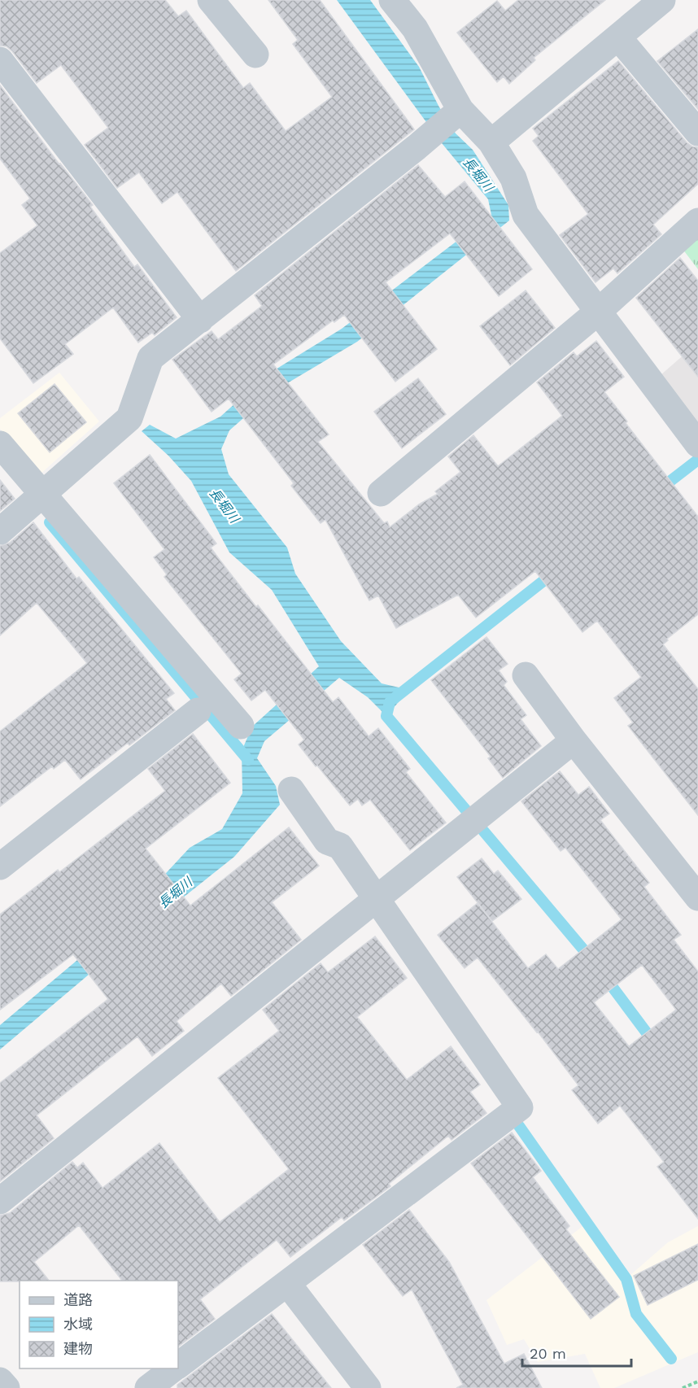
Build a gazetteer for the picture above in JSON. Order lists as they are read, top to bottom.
{
  "water": ["長堀川"],
  "legend": ["道路", "水域", "建物"],
  "scale_bar": "20 m"
}
